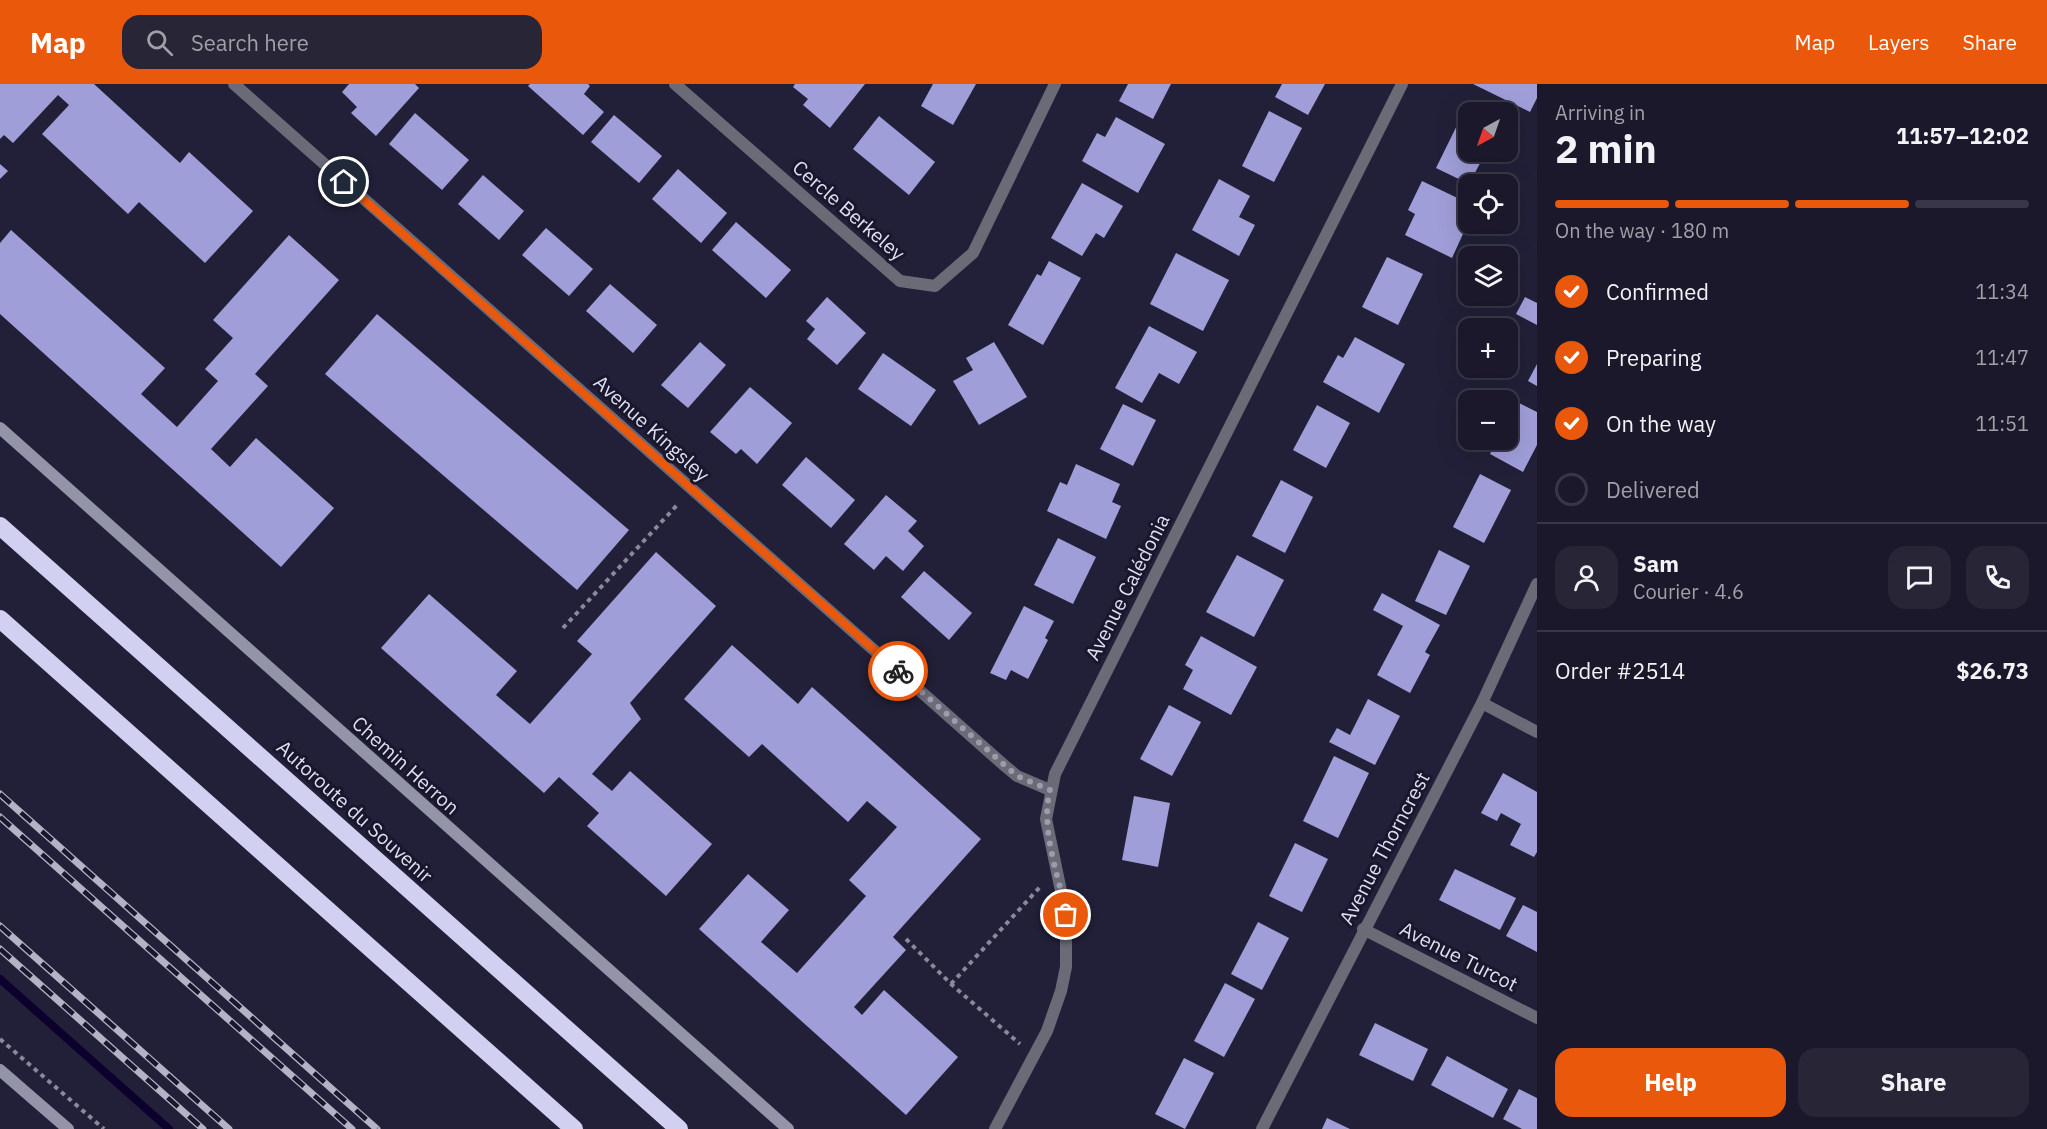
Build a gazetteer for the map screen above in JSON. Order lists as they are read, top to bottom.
{
  "streets": {
    "highway": ["Autoroute du Souvenir"],
    "main road": ["Chemin Herron"],
    "street": [
      "Cercle Berkeley",
      "Avenue Kingsley",
      "Avenue Calédonia",
      "Avenue Thorncrest",
      "Avenue Turcot"
    ]
  },
  "crossings": [
    ["Avenue Kingsley", "Avenue Calédonia"],
    ["Avenue Thorncrest", "Avenue Turcot"]
  ],
  "north": "bottom left",
  "page": {
    "header": "Map",
    "search": "Search here",
    "nav": ["Map", "Layers", "Share"],
    "heading": ["2 min", "Arriving in", "11:57–12:02"],
    "panel": [
      "Sam",
      "Courier · 4.6",
      "Order #2514",
      "$26.73"
    ],
    "map_buttons": ["+", "−"],
    "bar": "On the way · 180 m",
    "list": [
      ["Confirmed", "11:34"],
      ["Preparing", "11:47"],
      ["On the way", "11:51"],
      "Delivered"
    ],
    "buttons": ["Help", "Share"]
  }
}
